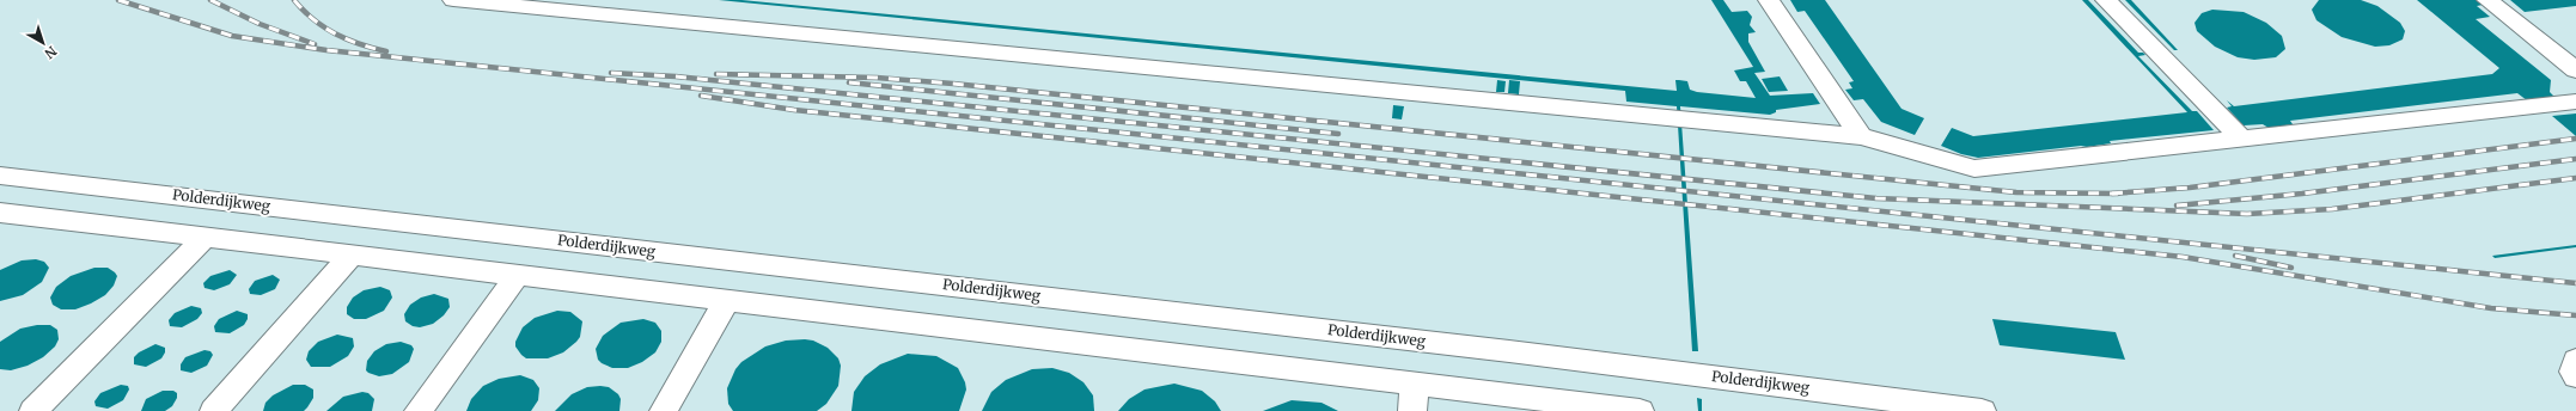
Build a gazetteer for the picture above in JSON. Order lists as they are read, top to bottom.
{
  "streets": {
    "street": ["Polderdijkweg"]
  },
  "north": "bottom right"
}
